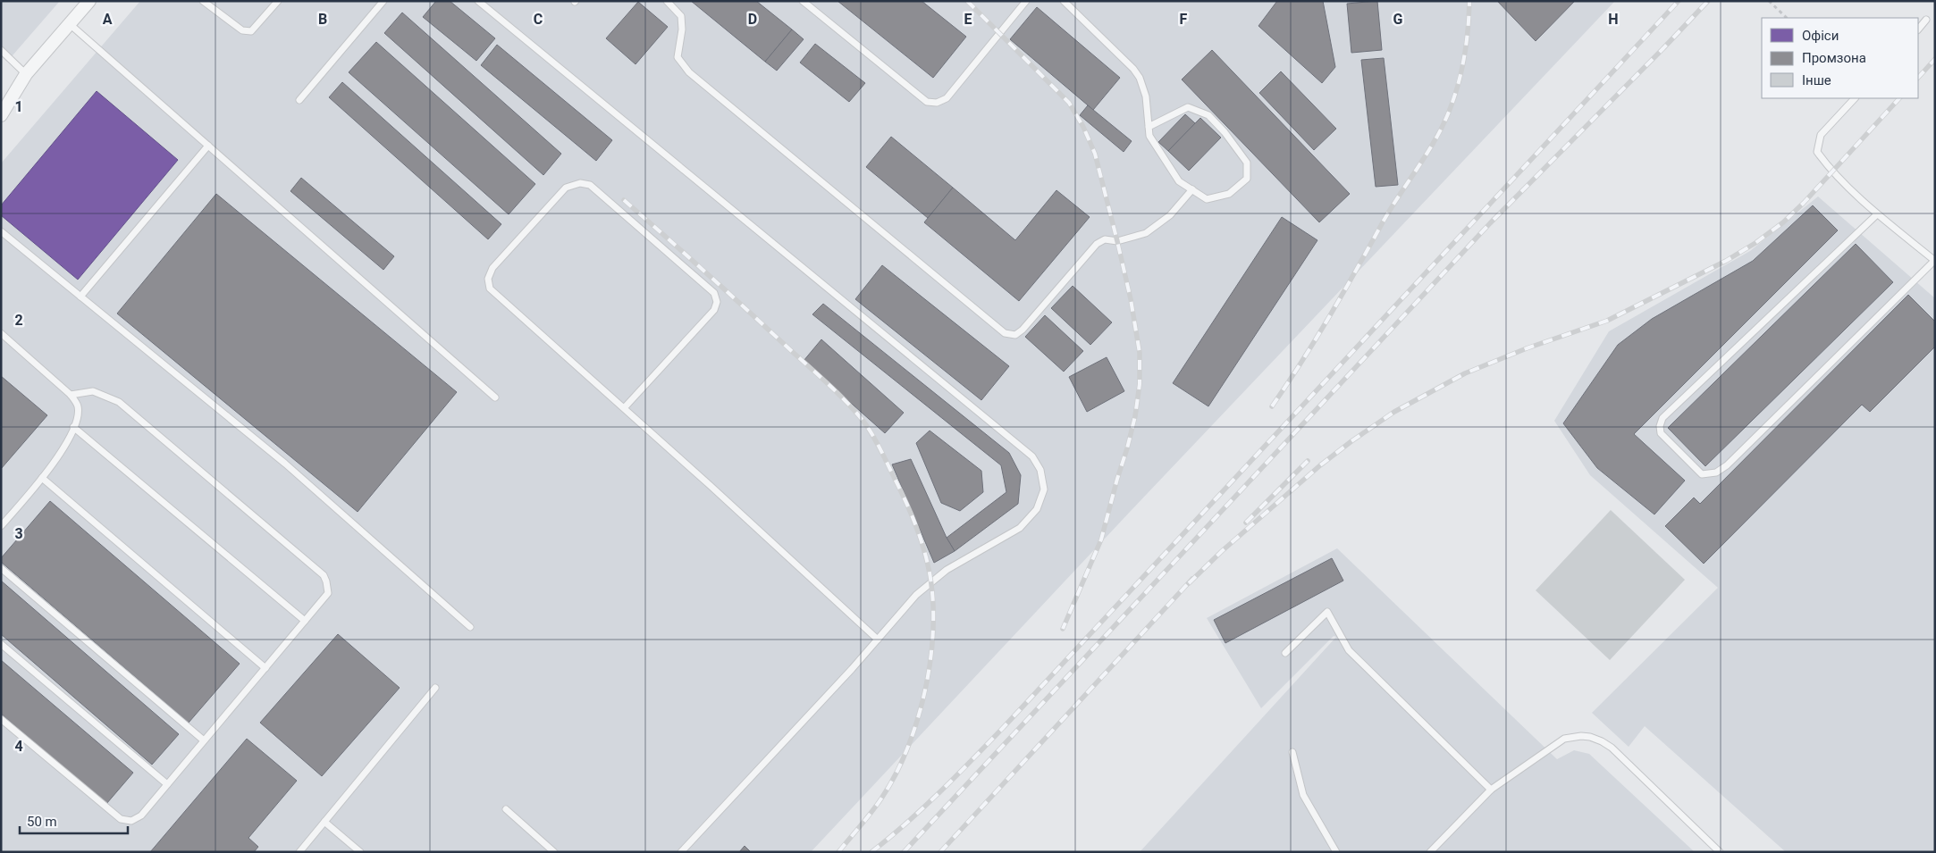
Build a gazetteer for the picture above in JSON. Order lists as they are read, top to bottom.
{
  "legend": ["Офіси", "Промзона", "Інше"],
  "scale_bar": "50 m",
  "grid": {
    "columns": [
      "A",
      "B",
      "C",
      "D",
      "E",
      "F",
      "G",
      "H"
    ],
    "rows": [
      "1",
      "2",
      "3",
      "4"
    ]
  }
}
